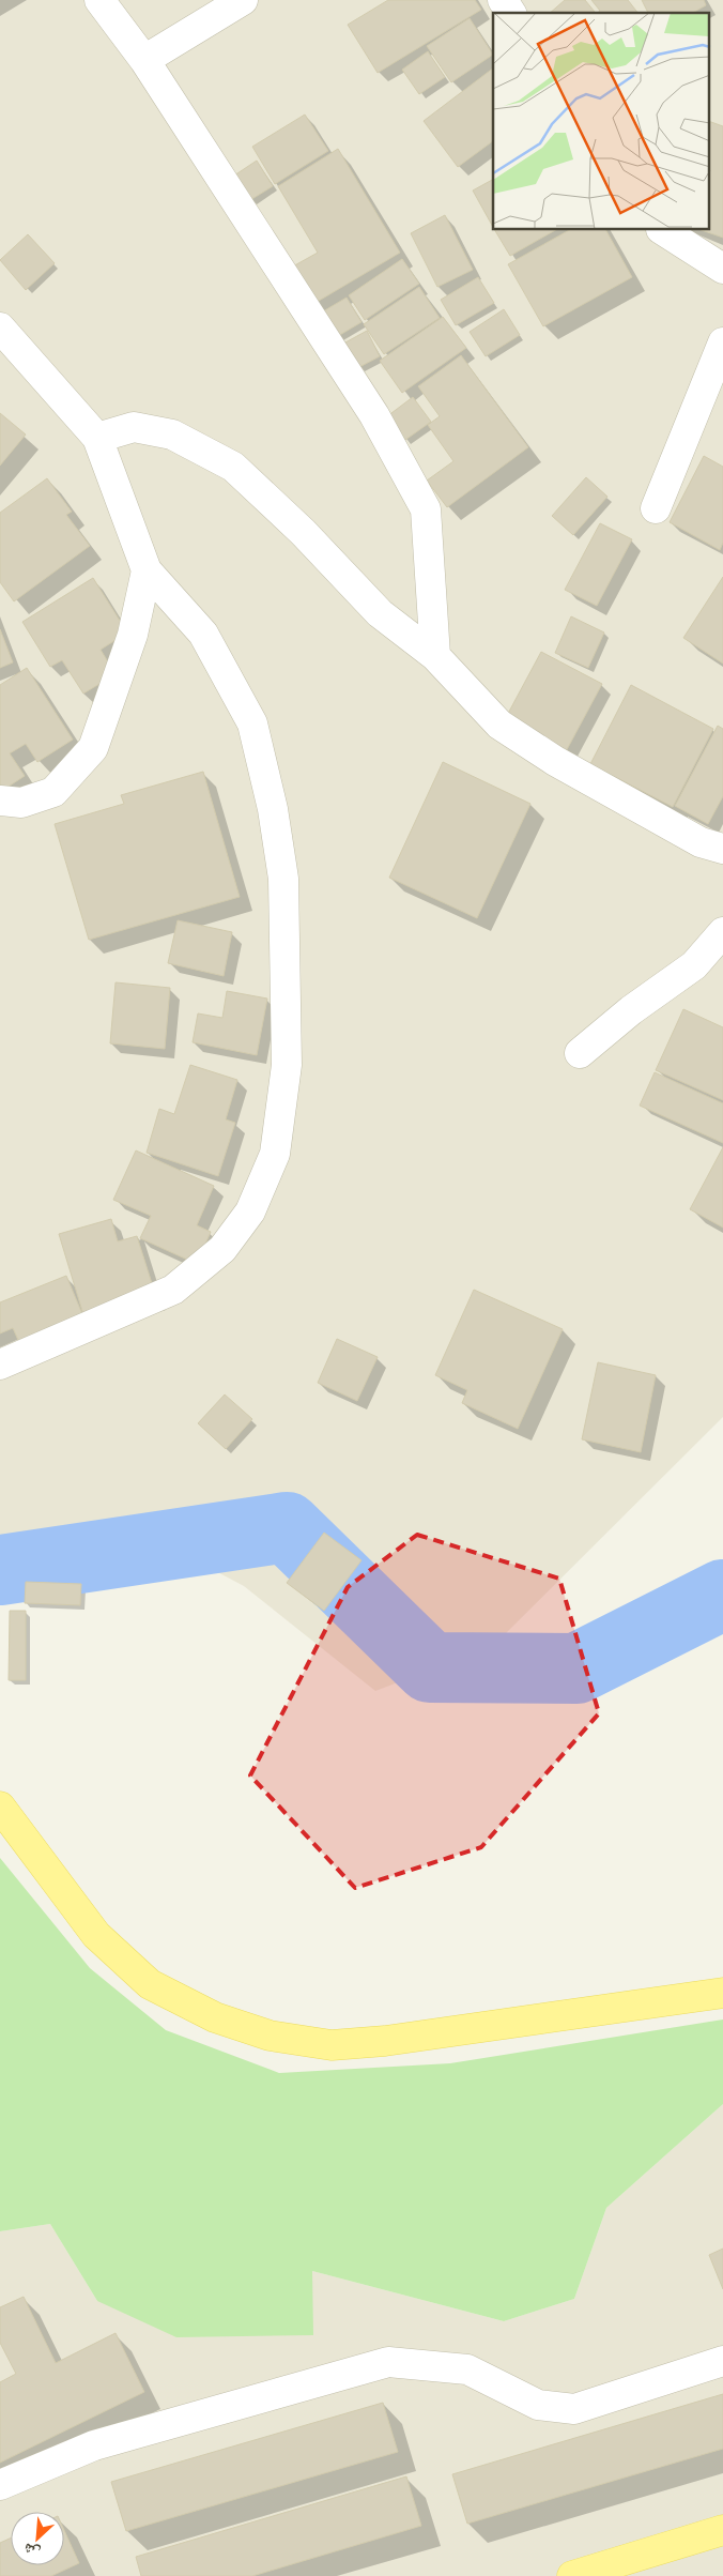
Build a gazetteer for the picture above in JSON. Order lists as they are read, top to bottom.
{
  "north": "bottom left"
}
